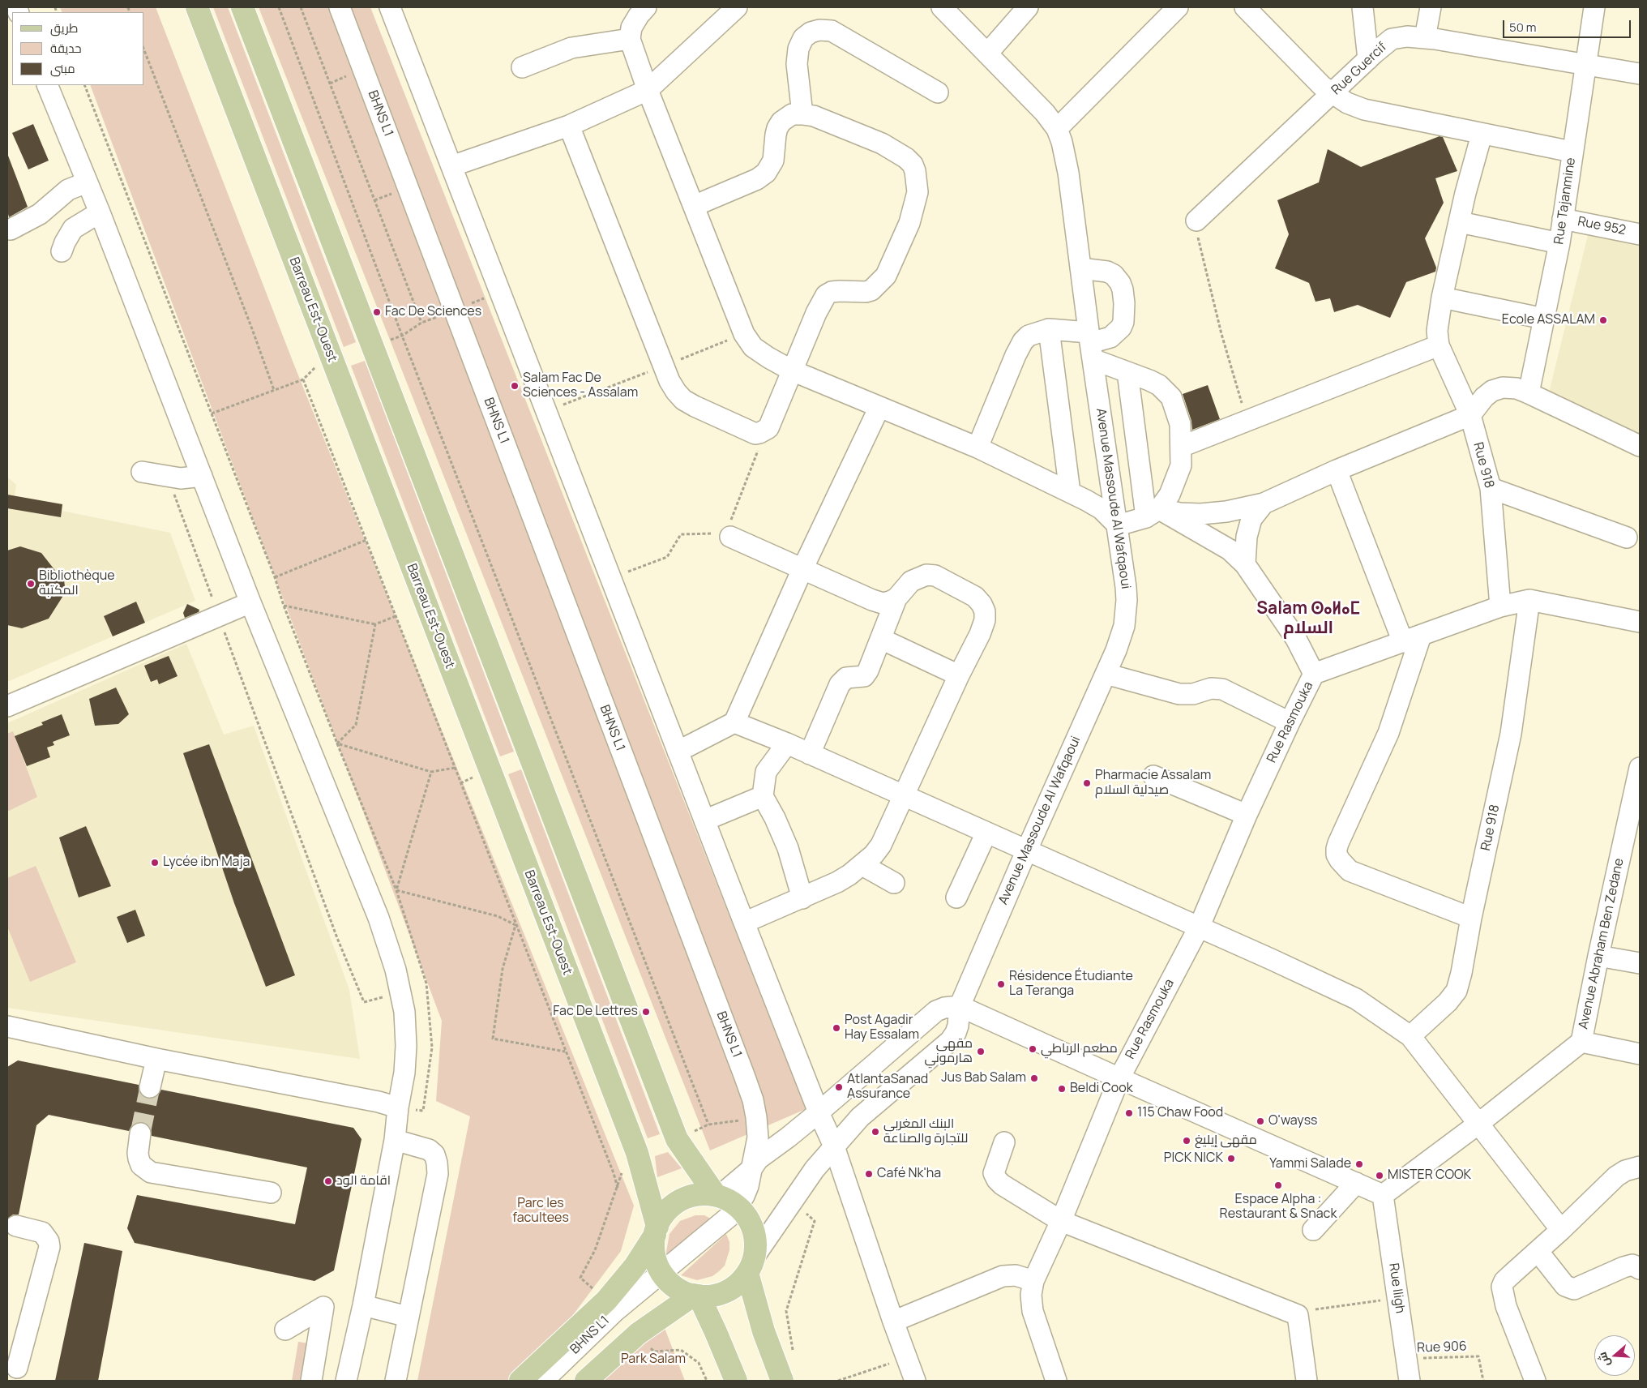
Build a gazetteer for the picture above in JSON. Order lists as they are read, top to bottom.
{
  "streets": {
    "main road": ["Barreau Est-Ouest"],
    "street": [
      "Rue Guercif",
      "BHNS L1",
      "Rue Tajanmine",
      "Rue 952",
      "Rue 918",
      "Avenue Massoude Al Wafqaoui",
      "Rue Rasmouka",
      "Avenue Abraham Ben Zedane",
      "Rue Iligh"
    ],
    "path": ["Rue 906"]
  },
  "crossings": [
    ["Rue Guercif", "Rue Tajanmine"],
    ["BHNS L1", "Barreau Est-Ouest"],
    ["Rue Tajanmine", "Rue 952"],
    ["Rue 918", "Rue Rasmouka"],
    ["Avenue Abraham Ben Zedane", "Rue Iligh"],
    ["Rue Iligh", "Rue 906"]
  ],
  "districts": ["Salam ⵙⴰⵍⴰⵎ السلام"],
  "parks": ["Parc les facultees", "Park Salam"],
  "places": [
    "Fac De Sciences",
    "Ecole ASSALAM",
    "Salam Fac De Sciences - Assalam",
    "Bibliothèque المكتبة",
    "Pharmacie Assalam صيدلية السلام",
    "Lycée ibn Maja",
    "Résidence Étudiante La Teranga",
    "Fac De Lettres",
    "Post Agadir Hay Essalam",
    "مطعم الرباطي",
    "مقهى هارموني",
    "Jus Bab Salam",
    "AtlantaSanad Assurance",
    "Beldi Cook",
    "115 Chaw Food",
    "O'wayss",
    "البنك المغربي للتجارة والصناعة",
    "مقهى إيليغ",
    "PICK NICK",
    "Yammi Salade",
    "Café Nk'ha",
    "MISTER COOK",
    "اقامة الود",
    "Espace Alpha : Restaurant & Snack"
  ],
  "legend": ["طريق", "حديقة", "مبنى"],
  "scale_bar": "50 m",
  "north": "left"
}
